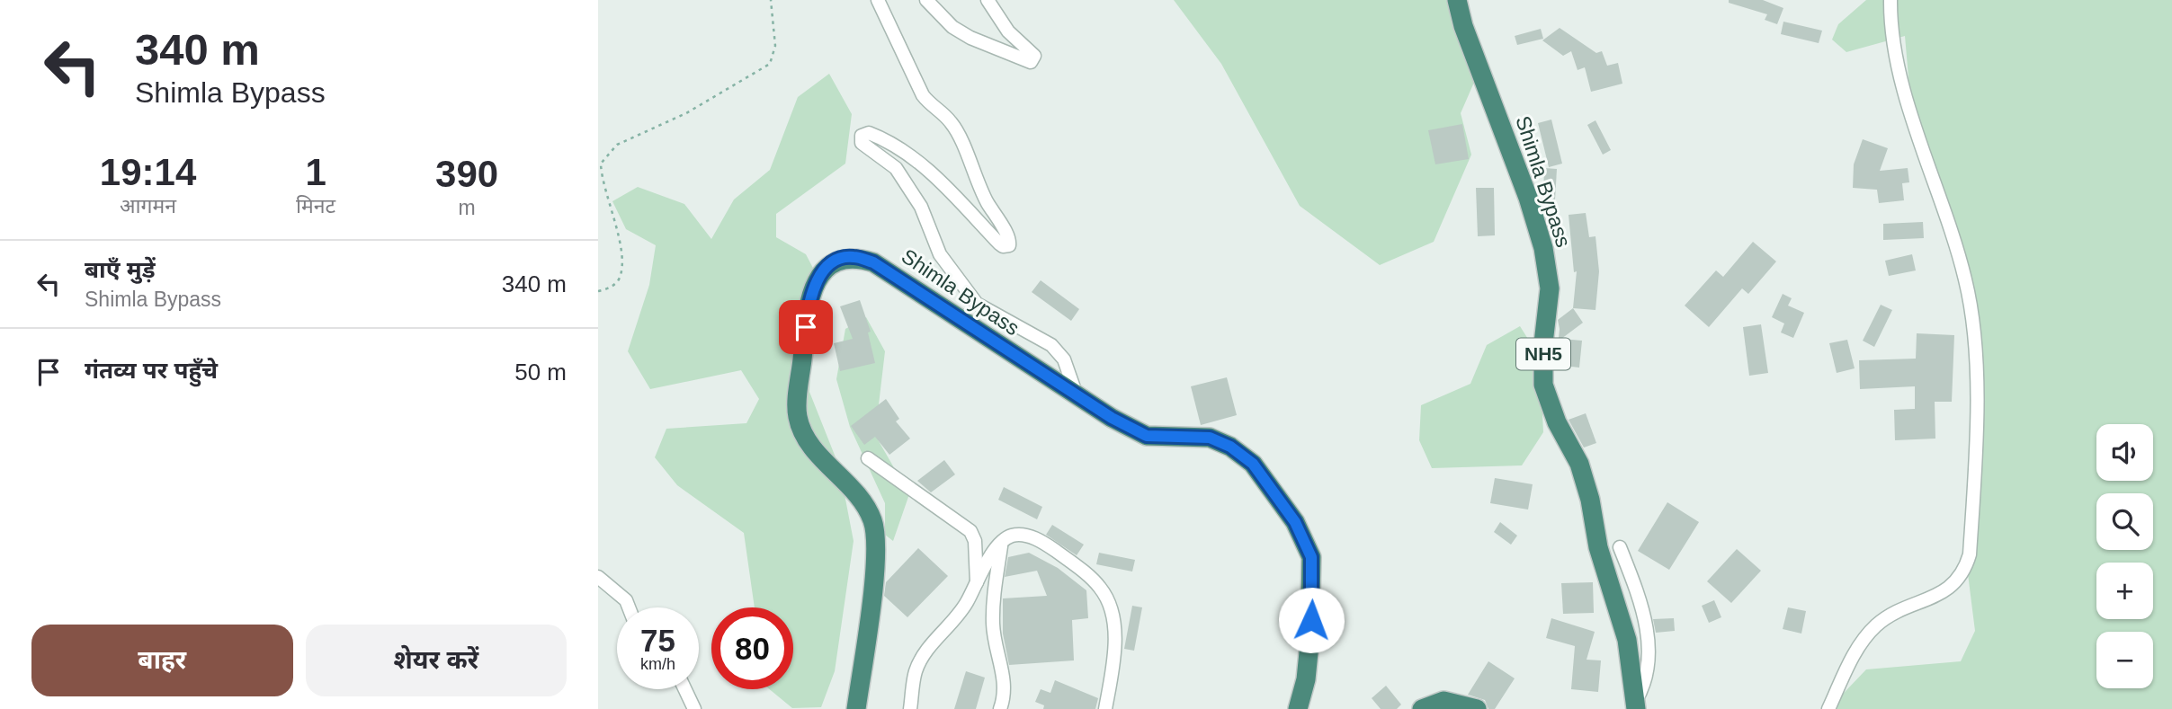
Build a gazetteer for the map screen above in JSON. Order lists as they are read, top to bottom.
{
  "streets": {
    "highway": ["Shimla Bypass", "NH5"]
  },
  "page": {
    "turn": ["340 m", "Shimla Bypass"],
    "eta": [
      "19:14",
      "आगमन",
      "1",
      "मिनट",
      "390",
      "m"
    ],
    "list": [
      {
        "name": "बाएँ मुड़ें",
        "note": "Shimla Bypass",
        "value": "340 m"
      },
      {
        "name": "गंतव्य पर पहुँचे",
        "value": "50 m"
      }
    ],
    "map_buttons": ["+", "−"],
    "speed": "75 km/h",
    "limit": "80",
    "buttons": ["बाहर", "शेयर करें"]
  }
}
